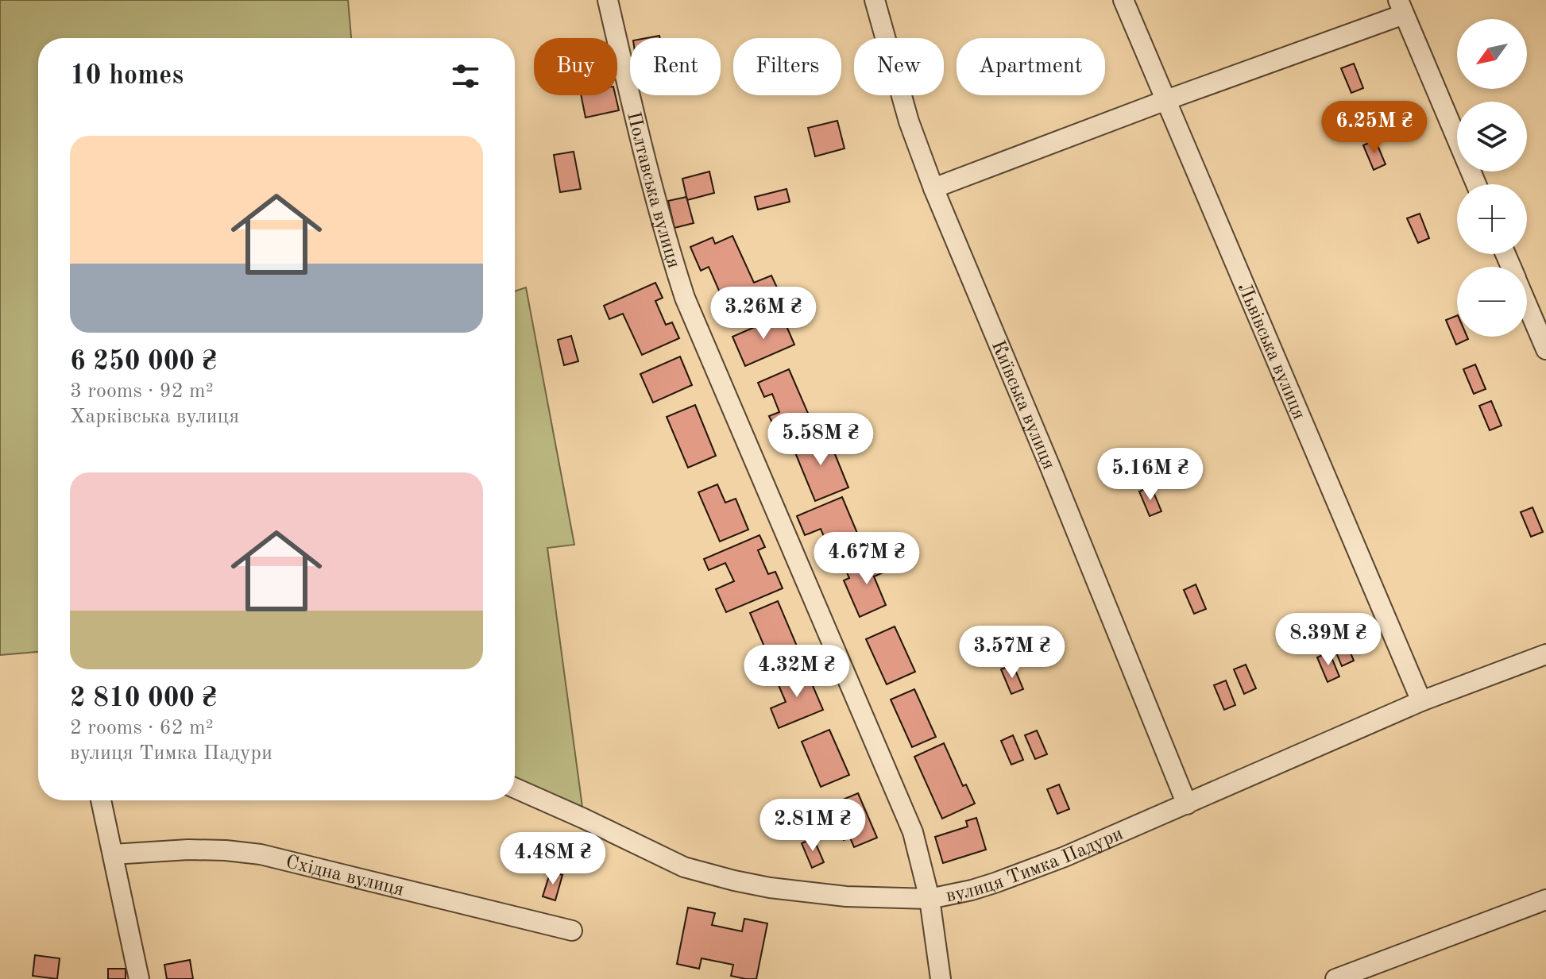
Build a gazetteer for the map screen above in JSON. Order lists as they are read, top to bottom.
{
  "streets": {
    "street": [
      "Полтавська вулиця",
      "Львівська вулиця",
      "Київська вулиця",
      "вулиця Тимка Падури",
      "Східна вулиця"
    ]
  },
  "crossings": [
    ["Полтавська вулиця", "вулиця Тимка Падури"],
    ["Львівська вулиця", "вулиця Тимка Падури"],
    ["Київська вулиця", "вулиця Тимка Падури"]
  ],
  "north": "bottom left",
  "page": {
    "map_buttons": ["+", "−"],
    "chip": [
      "Buy",
      "Rent",
      "Filters",
      "New",
      "Apartment"
    ],
    "heading": "10 homes",
    "price": [
      "6.25M ₴",
      "3.26M ₴",
      "5.58M ₴",
      "5.16M ₴",
      "4.67M ₴",
      "8.39M ₴",
      "3.57M ₴",
      "4.32M ₴",
      "2.81M ₴",
      "4.48M ₴"
    ],
    "list": [
      {
        "name": "6 250 000 ₴",
        "note": "3 rooms · 92 m² · Харківська вулиця"
      },
      {
        "name": "2 810 000 ₴",
        "note": "2 rooms · 62 m² · вулиця Тимка Падури"
      }
    ]
  }
}
